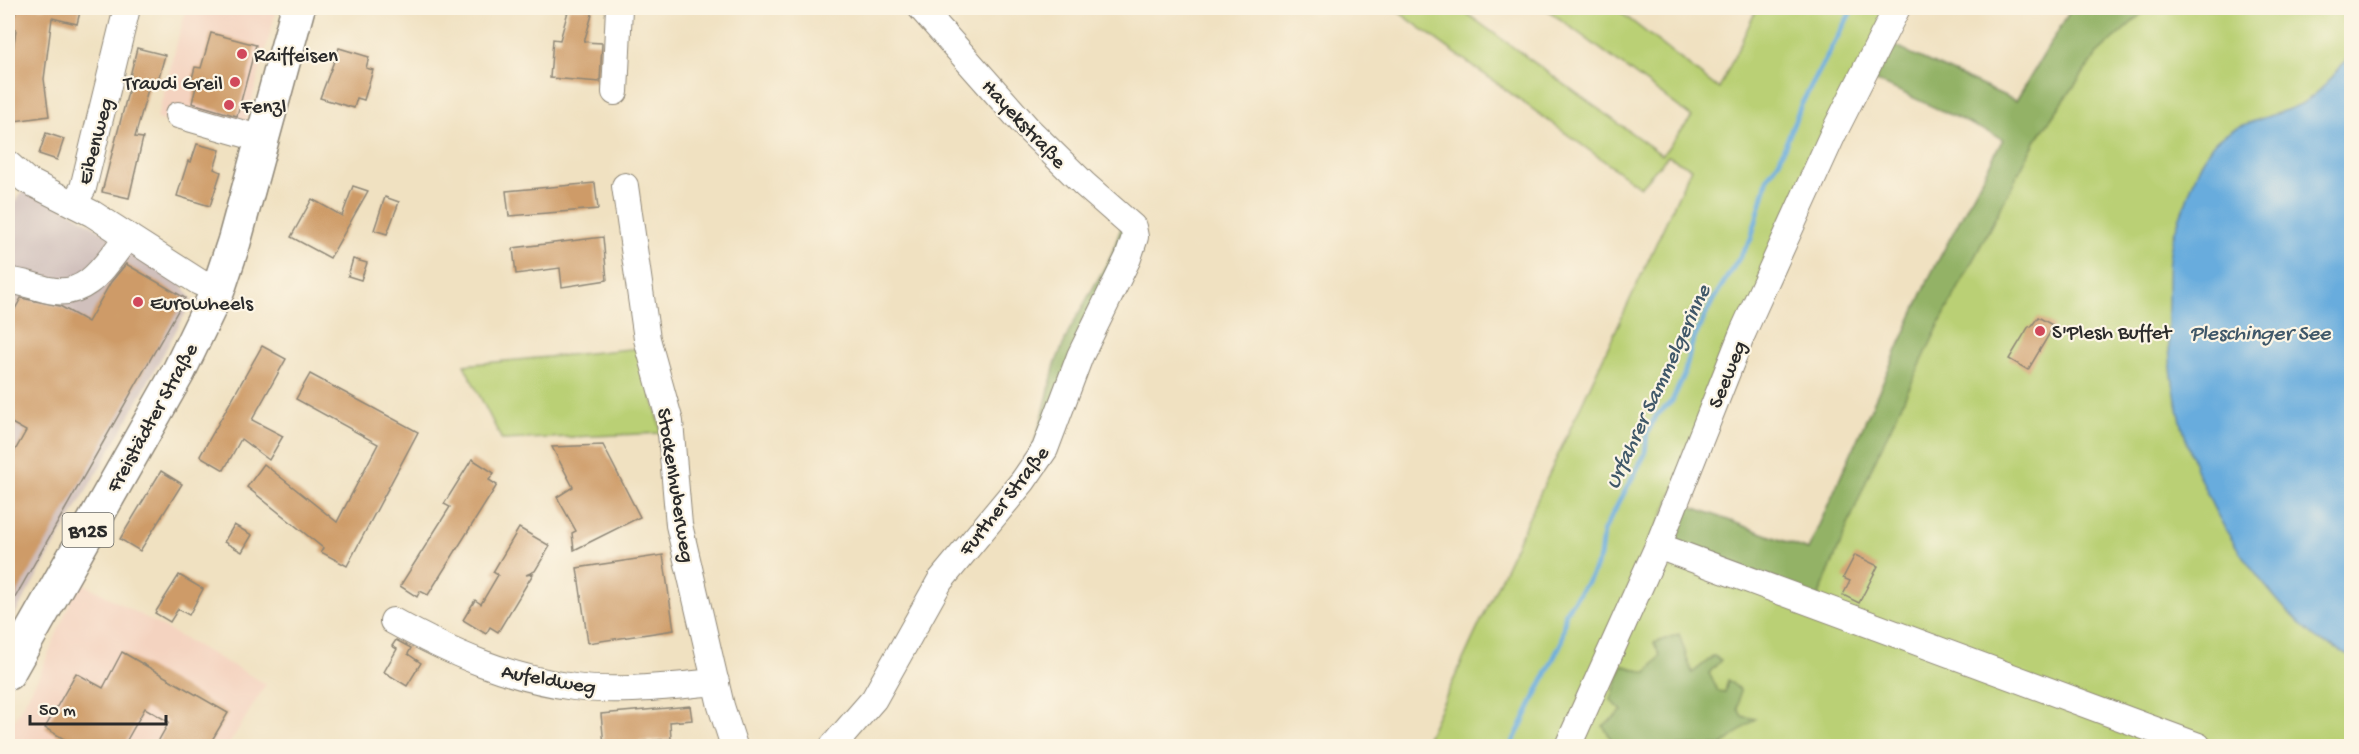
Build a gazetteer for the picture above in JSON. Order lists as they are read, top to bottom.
{
  "streets": {
    "main road": ["Freistädter Straße", "B125"],
    "street": [
      "Hayekstraße",
      "Eibenweg",
      "Seeweg",
      "Stockenhuberweg",
      "Further Straße",
      "Aufeldweg"
    ]
  },
  "crossings": [
    ["Hayekstraße", "Further Straße"],
    ["Eibenweg", "Freistädter Straße"],
    ["Stockenhuberweg", "Aufeldweg"]
  ],
  "water": ["Pleschinger See", "Urfahrer Sammelgerinne"],
  "places": [
    "Raiffeisen",
    "Traudi Greil",
    "Fenzl",
    "Eurowheels",
    "S'Plesh Buffet"
  ],
  "scale_bar": "50 m"
}
